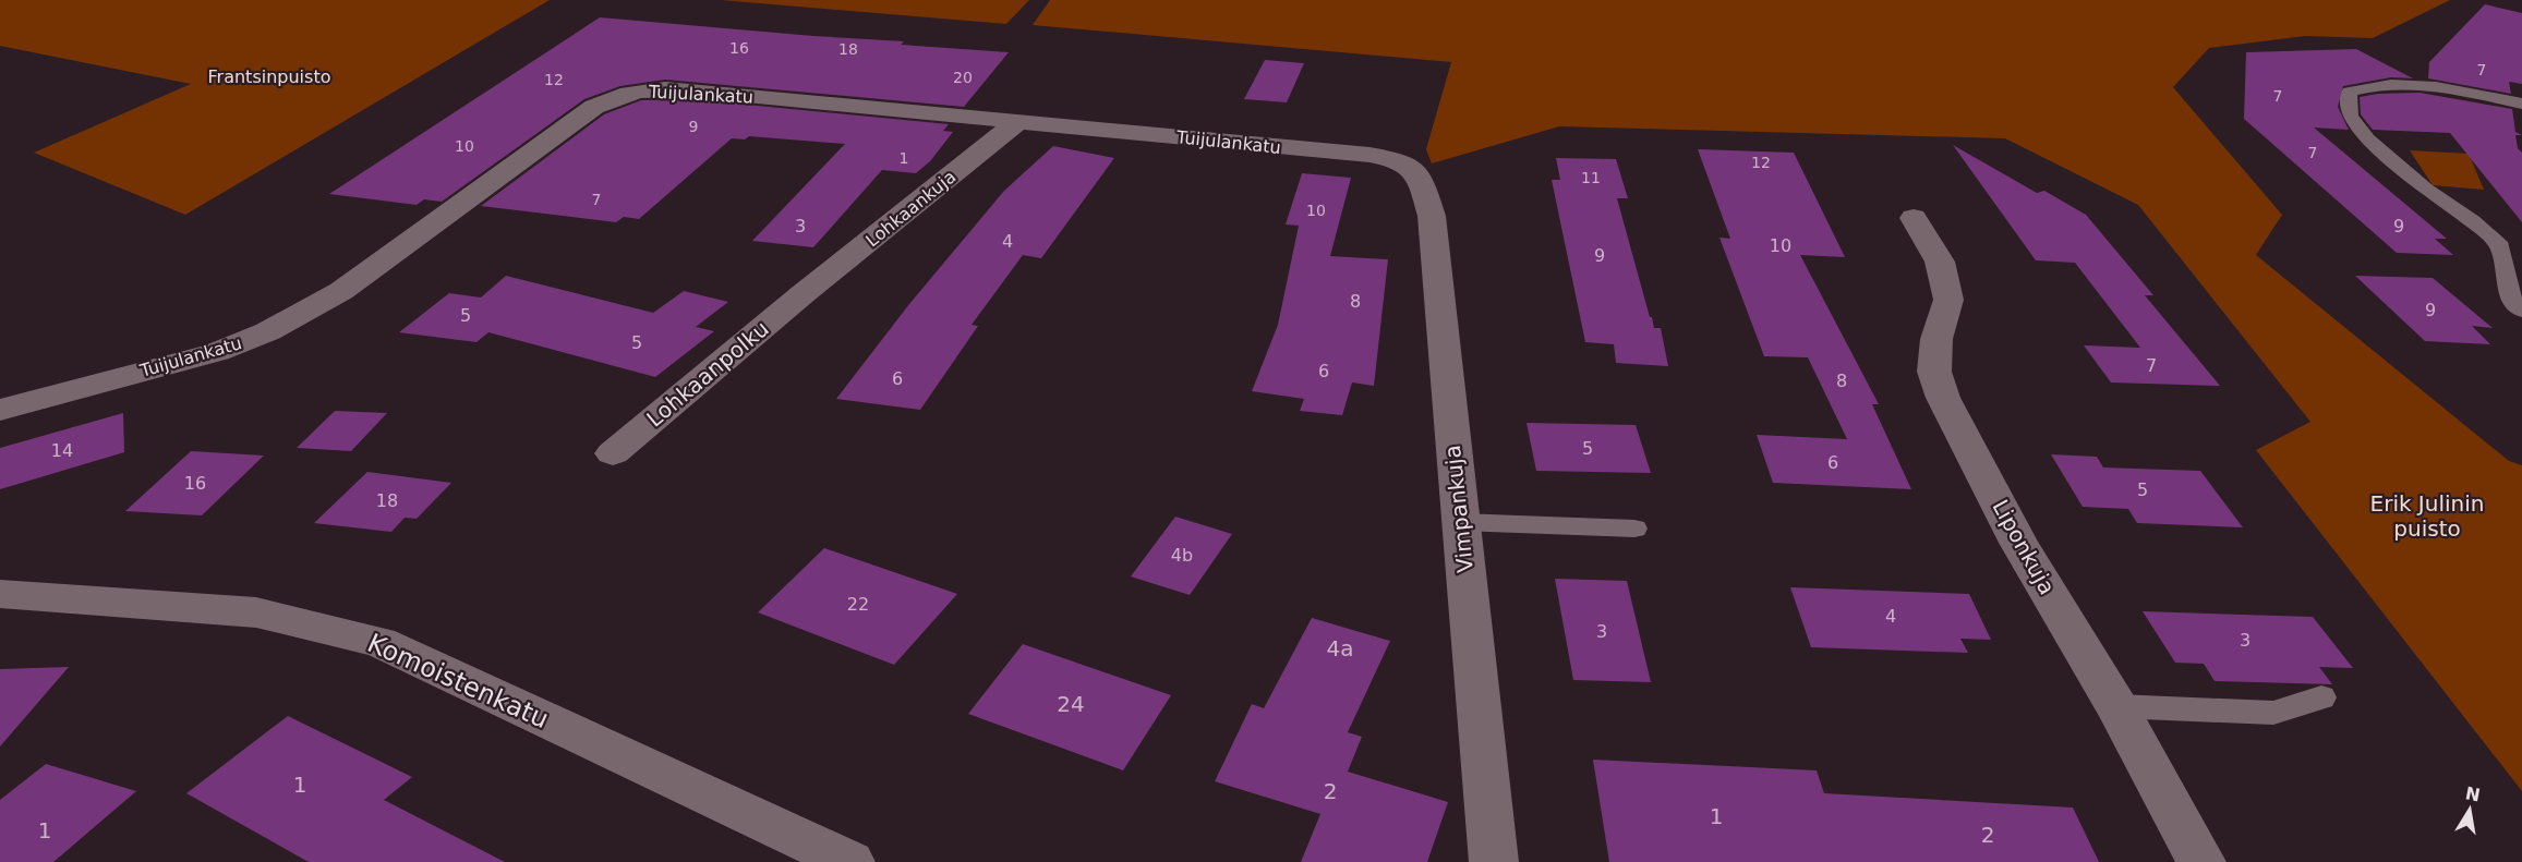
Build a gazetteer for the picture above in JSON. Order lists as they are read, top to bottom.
{
  "streets": {
    "street": [
      "Tuijulankatu",
      "Lohkaankuja",
      "Lohkaanpolku",
      "Vimpankuja",
      "Liponkuja",
      "Komoistenkatu"
    ]
  },
  "crossings": [
    ["Tuijulankatu", "Lohkaankuja"],
    ["Tuijulankatu", "Vimpankuja"],
    ["Lohkaankuja", "Lohkaanpolku"]
  ],
  "parks": ["Frantsinpuisto", "Erik Julinin puisto"],
  "house_numbers": [
    "16",
    "18",
    "7",
    "20",
    "12",
    "7",
    "9",
    "10",
    "7",
    "1",
    "12",
    "11",
    "7",
    "10",
    "3",
    "9",
    "4",
    "10",
    "9",
    "8",
    "9",
    "5",
    "5",
    "7",
    "6",
    "6",
    "8",
    "5",
    "14",
    "6",
    "16",
    "5",
    "18",
    "4b",
    "22",
    "4",
    "3",
    "3",
    "4a",
    "24",
    "1",
    "2",
    "1",
    "1",
    "2"
  ],
  "north": "top"
}
